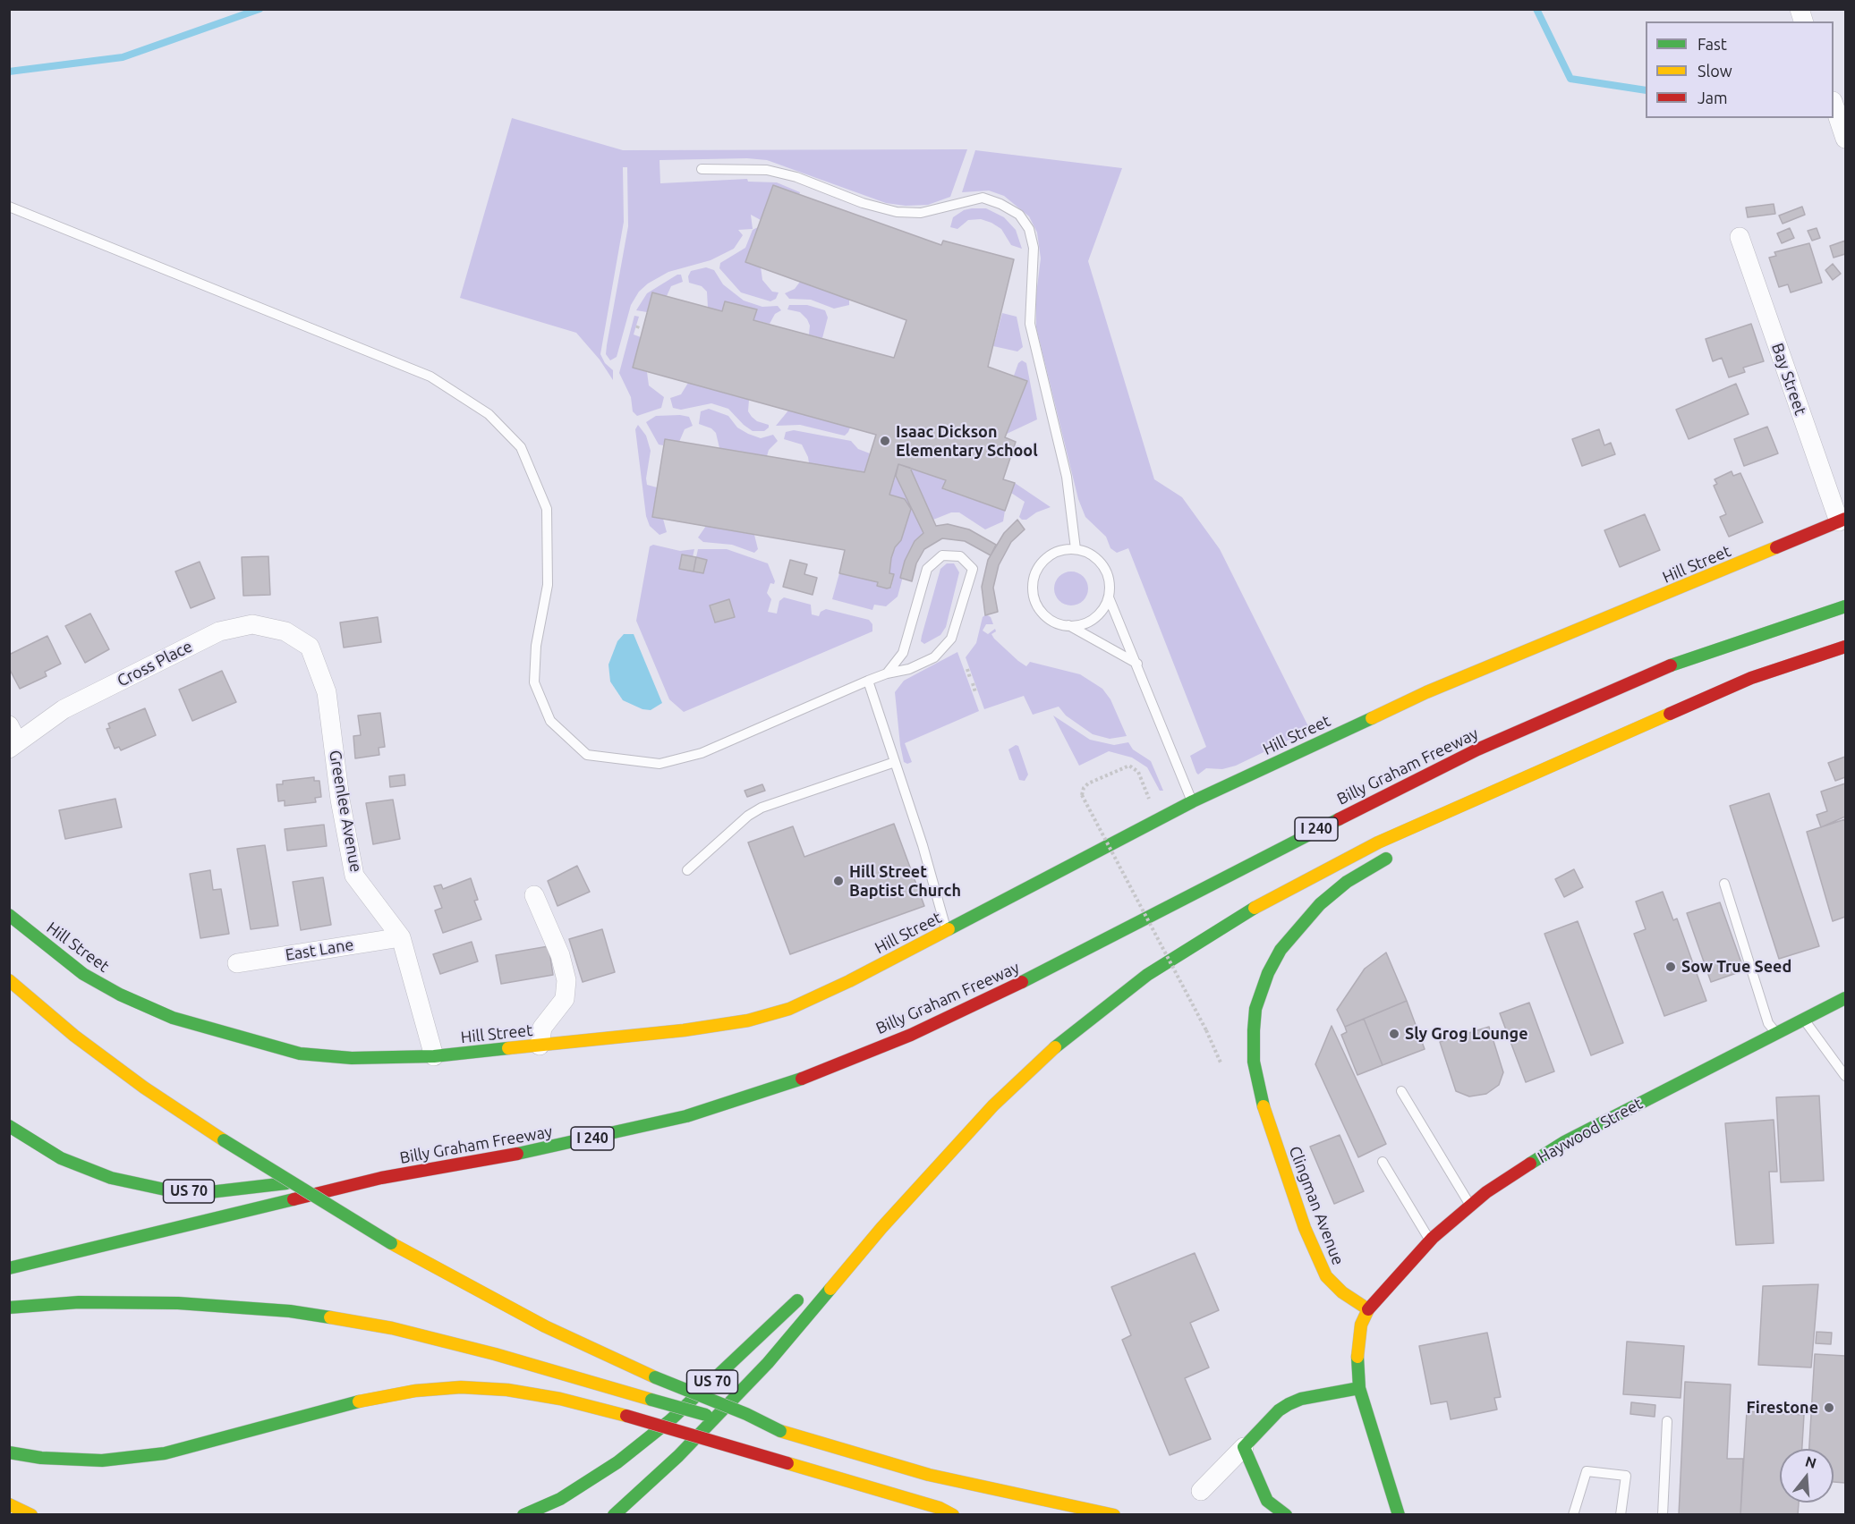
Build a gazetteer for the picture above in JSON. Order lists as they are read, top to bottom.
{
  "streets": {
    "main road": [
      "Hill Street",
      "Billy Graham Freeway",
      "I 240",
      "Haywood Street",
      "US 70",
      "Clingman Avenue"
    ],
    "street": [
      "Bay Street",
      "Cross Place",
      "Greenlee Avenue",
      "East Lane"
    ]
  },
  "crossings": [
    ["Bay Street", "Hill Street"],
    ["Hill Street", "Greenlee Avenue"],
    ["Cross Place", "Greenlee Avenue"],
    ["Greenlee Avenue", "East Lane"],
    ["Haywood Street", "Clingman Avenue"]
  ],
  "places": [
    "Isaac Dickson Elementary School",
    "Hill Street Baptist Church",
    "Sow True Seed",
    "Sly Grog Lounge",
    "Firestone"
  ],
  "legend": ["Fast", "Slow", "Jam"],
  "north": "top"
}
